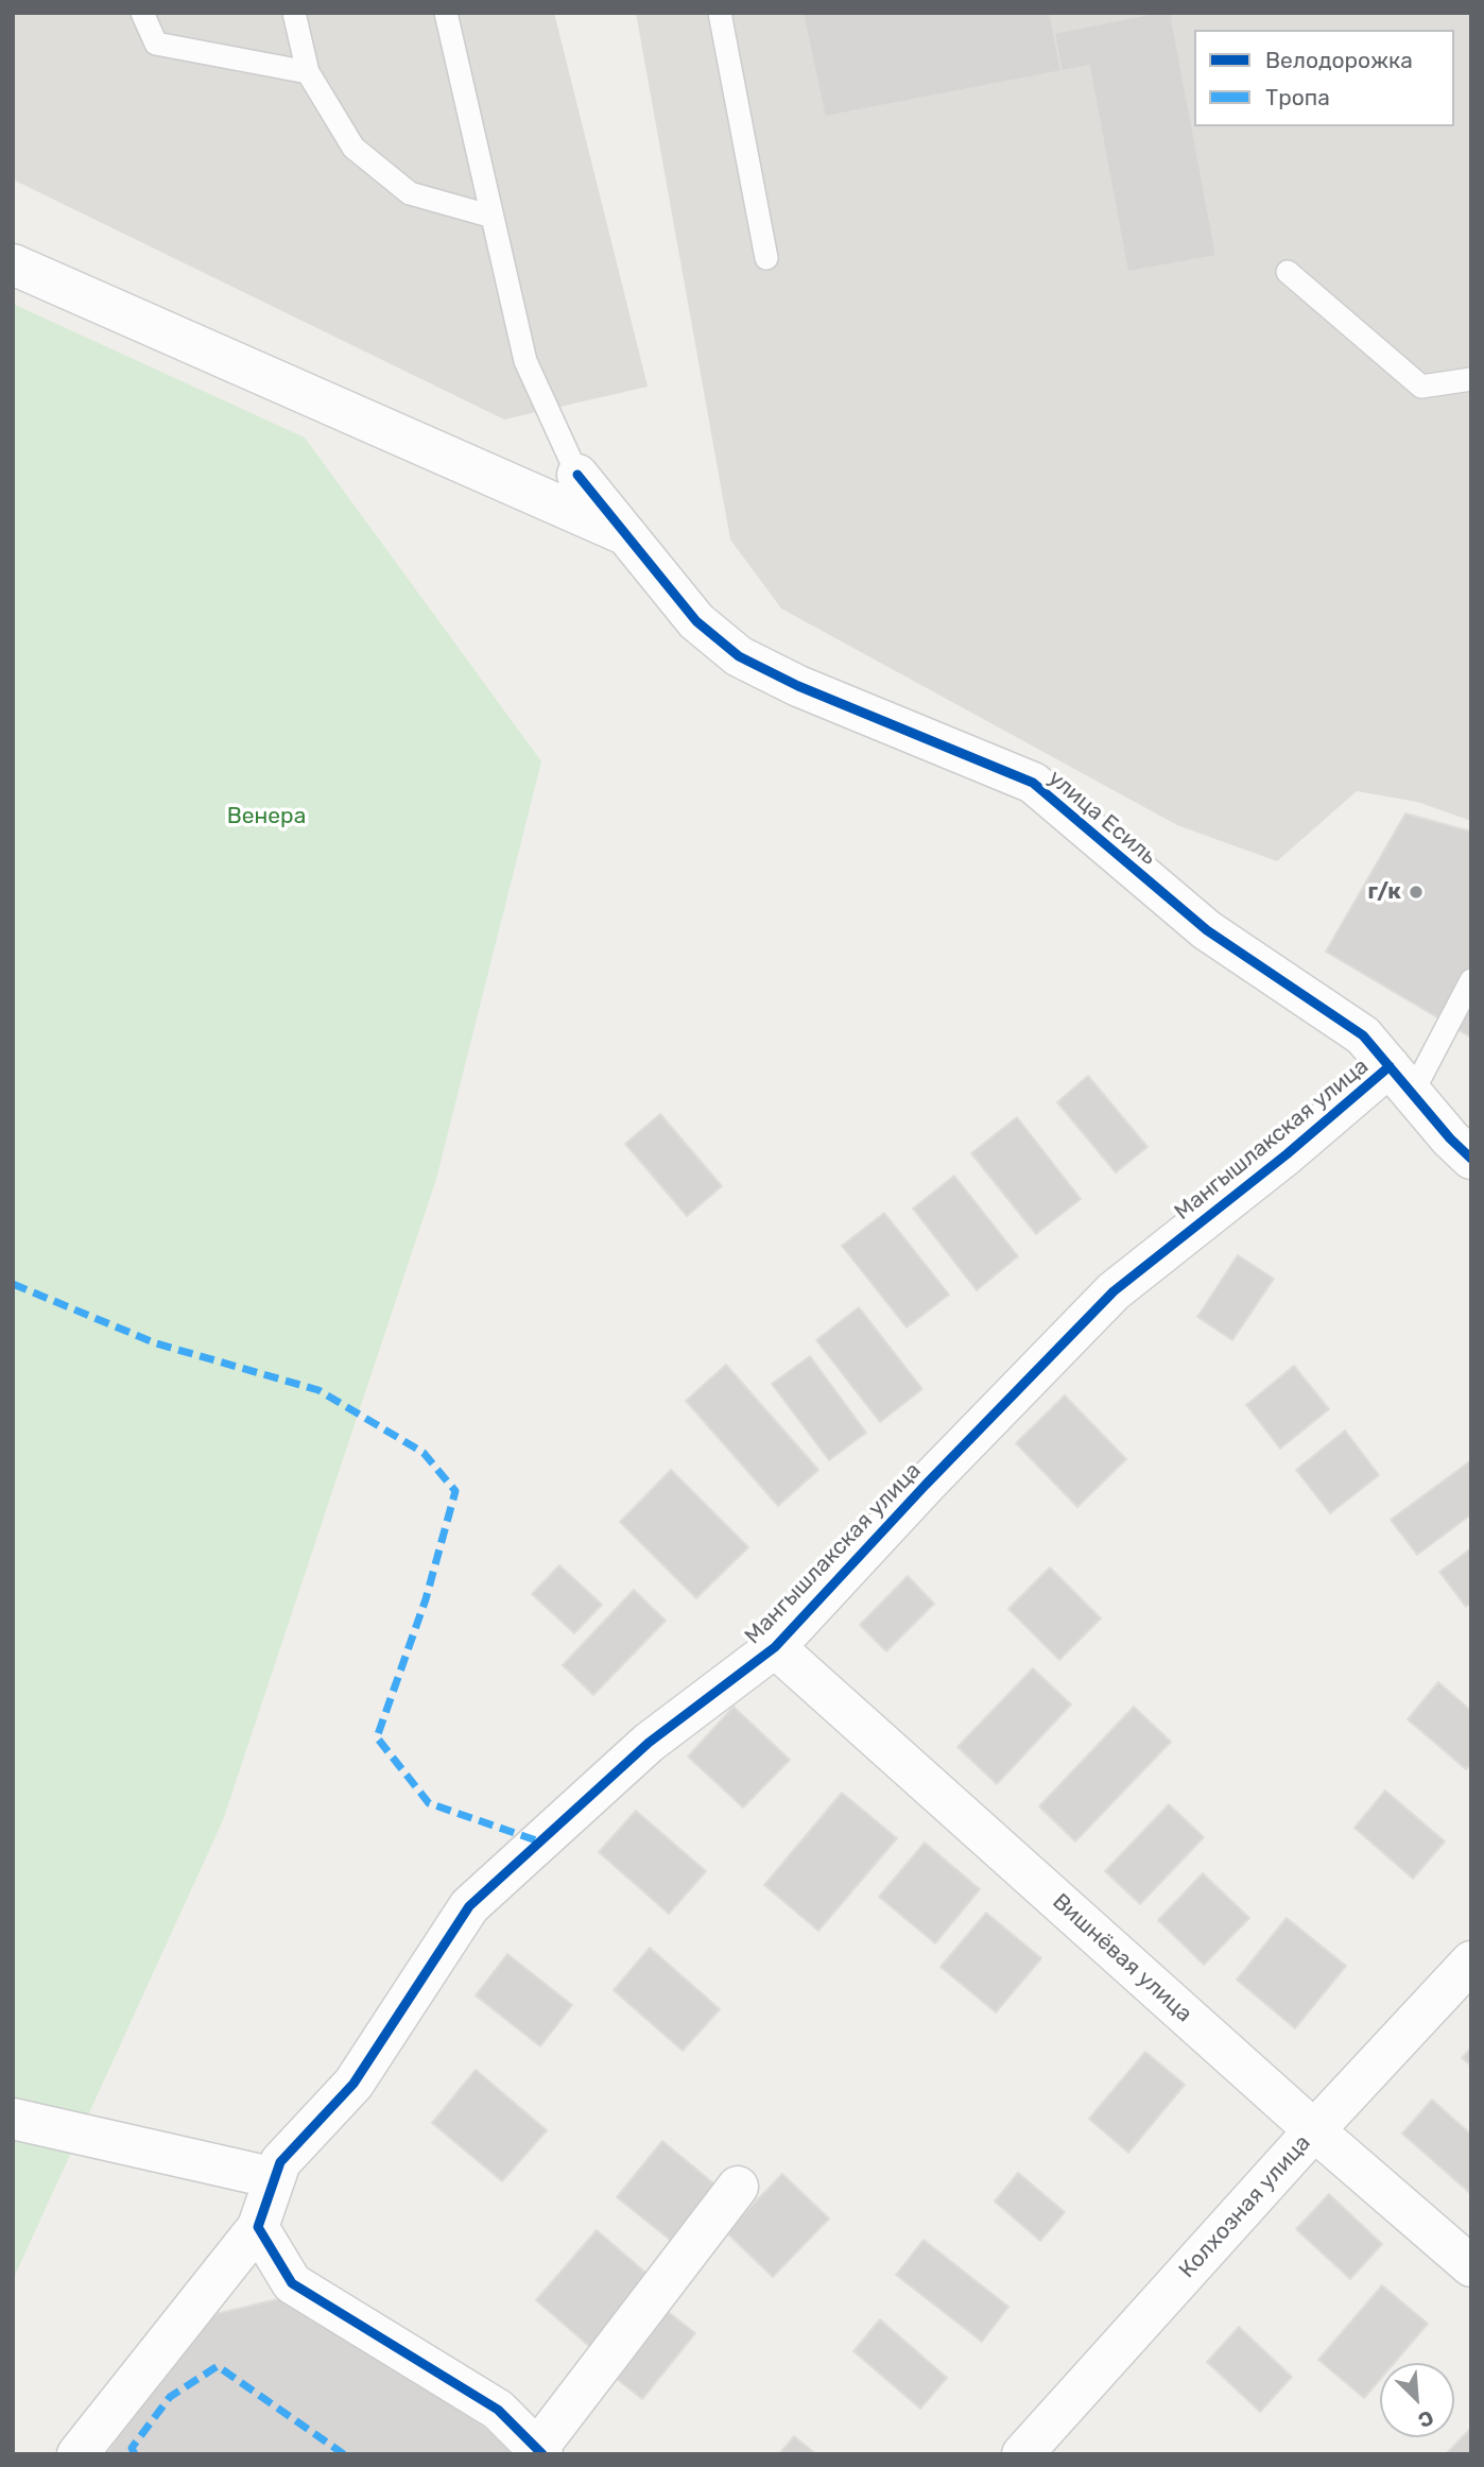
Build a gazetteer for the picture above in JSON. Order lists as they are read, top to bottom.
{
  "streets": {
    "street": [
      "улица Есиль",
      "Мангышлакская улица",
      "Вишнёвая улица",
      "Колхозная улица"
    ]
  },
  "crossings": [
    ["улица Есиль", "Мангышлакская улица"],
    ["Мангышлакская улица", "Вишнёвая улица"],
    ["Вишнёвая улица", "Колхозная улица"]
  ],
  "parks": ["Венера"],
  "places": ["г/к"],
  "legend": ["Велодорожка", "Тропа"],
  "north": "bottom right"
}
